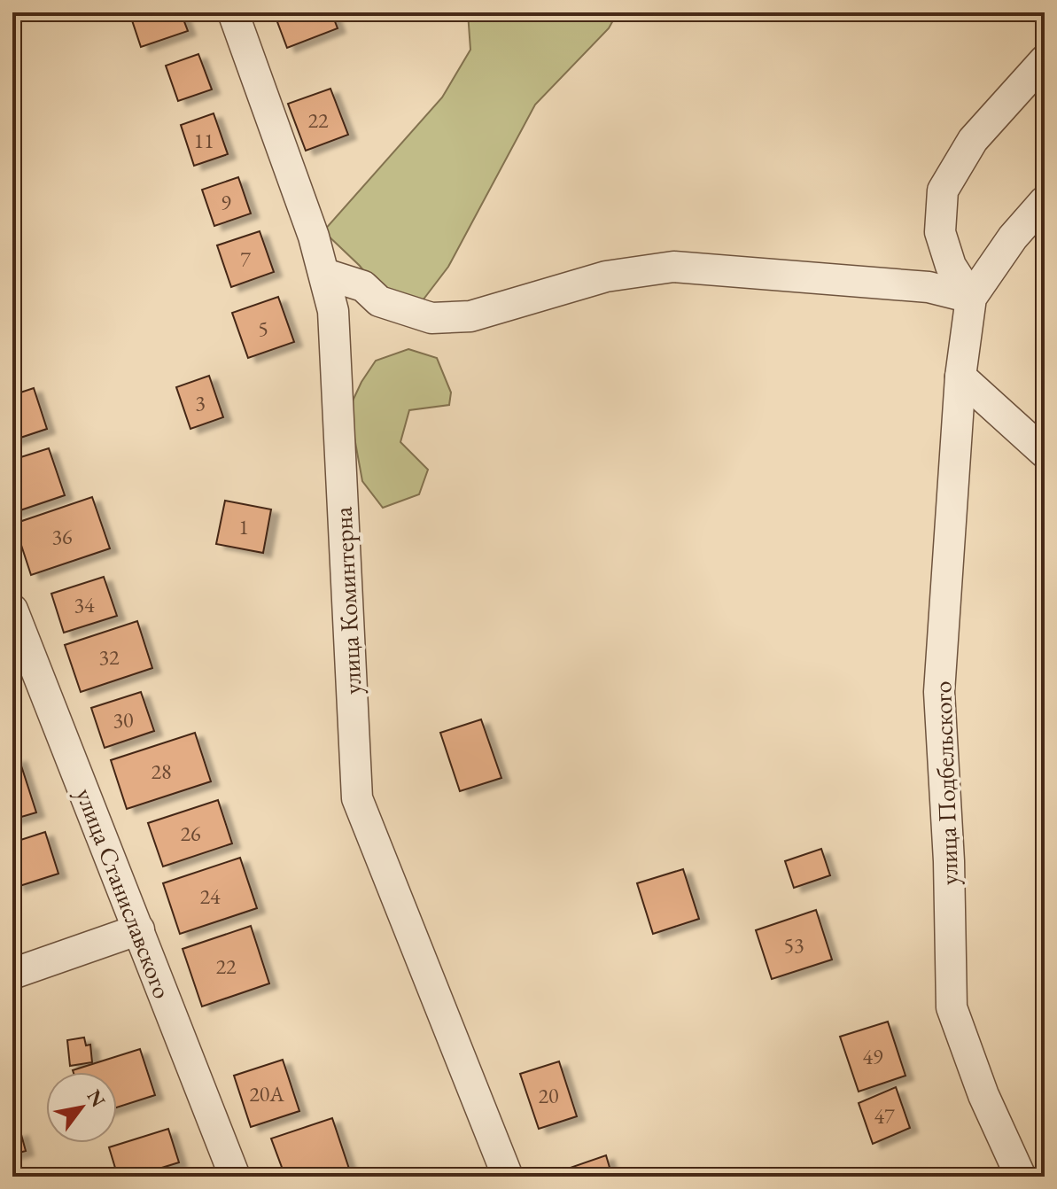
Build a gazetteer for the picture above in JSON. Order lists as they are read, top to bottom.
{
  "streets": {
    "street": ["улица Коминтерна", "улица Подбельского", "улица Станиславского"]
  },
  "house_numbers": [
    "22",
    "11",
    "9",
    "7",
    "5",
    "3",
    "1",
    "36",
    "34",
    "32",
    "30",
    "28",
    "26",
    "24",
    "53",
    "22",
    "49",
    "20А",
    "20",
    "47"
  ],
  "north": "top right"
}
